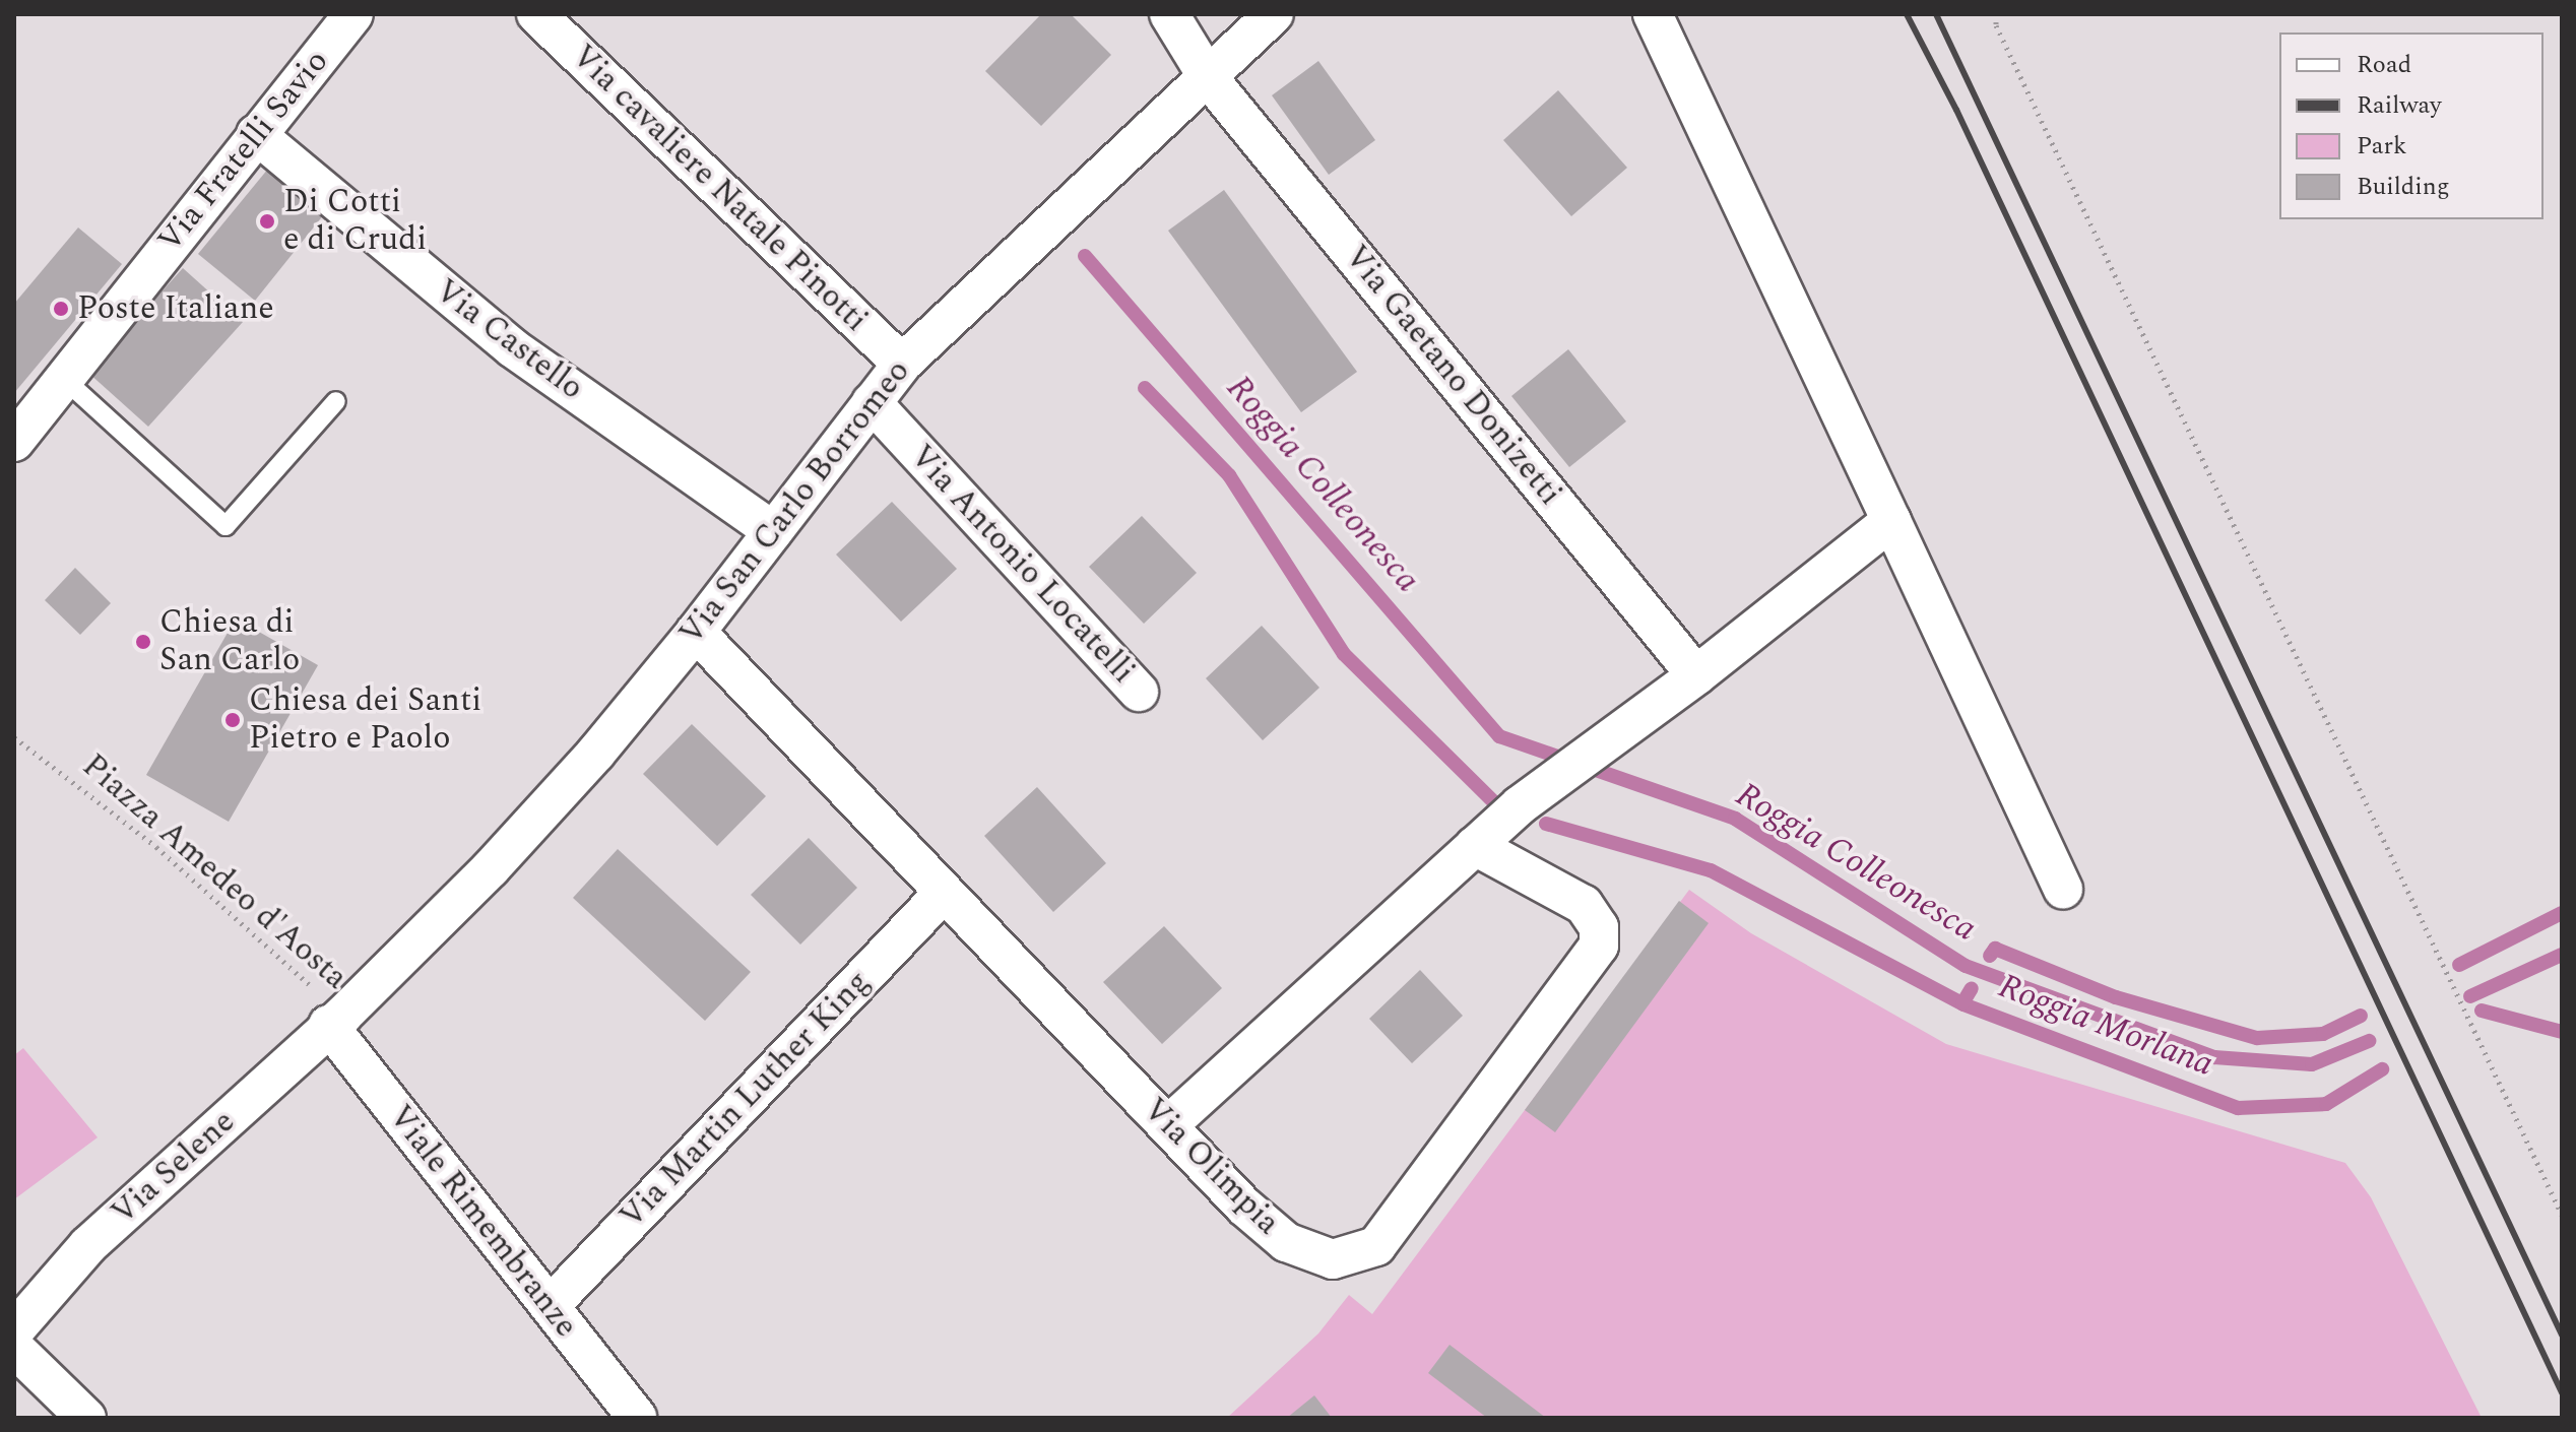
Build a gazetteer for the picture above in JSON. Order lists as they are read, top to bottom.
{
  "streets": {
    "street": [
      "Via Fratelli Savio",
      "Via cavaliere Natale Pinotti",
      "Via Castello",
      "Via Gaetano Donizetti",
      "Via San Carlo Borromeo",
      "Via Antonio Locatelli",
      "Via Martin Luther King",
      "Via Olimpia",
      "Via Selene",
      "Viale Rimembranze"
    ],
    "path": ["Piazza Amedeo d'Aosta"]
  },
  "crossings": [
    ["Via Fratelli Savio", "Via Castello"],
    ["Via cavaliere Natale Pinotti", "Via San Carlo Borromeo"],
    ["Via Castello", "Via San Carlo Borromeo"],
    ["Via Gaetano Donizetti", "Via San Carlo Borromeo"],
    ["Via San Carlo Borromeo", "Via Antonio Locatelli"],
    ["Via San Carlo Borromeo", "Piazza Amedeo d'Aosta"],
    ["Via San Carlo Borromeo", "Via Olimpia"],
    ["Via San Carlo Borromeo", "Via Selene"],
    ["Via San Carlo Borromeo", "Viale Rimembranze"],
    ["Piazza Amedeo d'Aosta", "Via Selene"],
    ["Piazza Amedeo d'Aosta", "Viale Rimembranze"],
    ["Via Martin Luther King", "Via Olimpia"],
    ["Via Martin Luther King", "Viale Rimembranze"],
    ["Via Selene", "Viale Rimembranze"]
  ],
  "water": ["Roggia Colleonesca", "Roggia Morlana"],
  "places": [
    "Di Cotti e di Crudi",
    "Poste Italiane",
    "Chiesa di San Carlo",
    "Chiesa dei Santi Pietro e Paolo"
  ],
  "legend": [
    "Road",
    "Railway",
    "Park",
    "Building"
  ]
}
